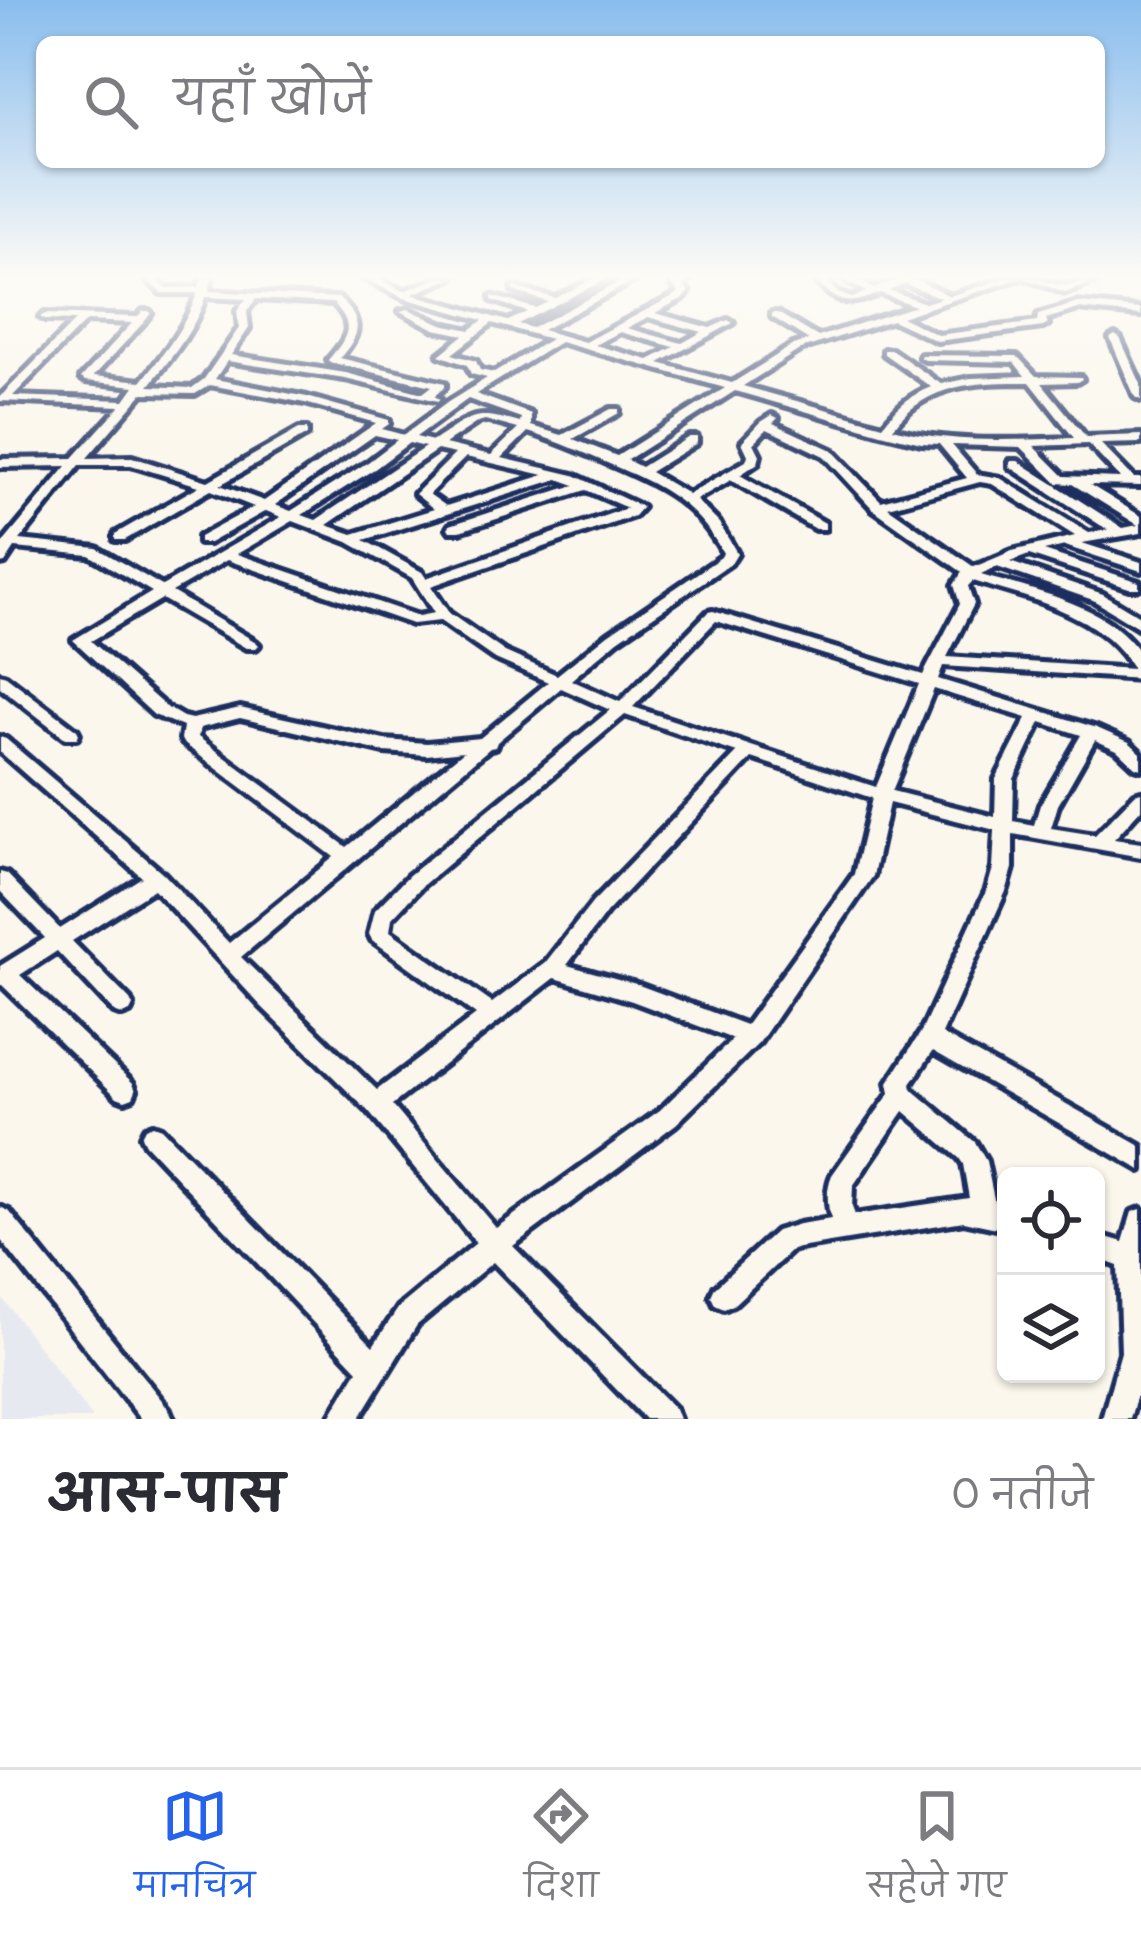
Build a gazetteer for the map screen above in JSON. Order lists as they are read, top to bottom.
{
  "page": {
    "search": "यहाँ खोजें",
    "heading": ["आस-पास", "0 नतीजे"],
    "nav": ["मानचित्र", "दिशा", "सहेजे गए"]
  }
}
